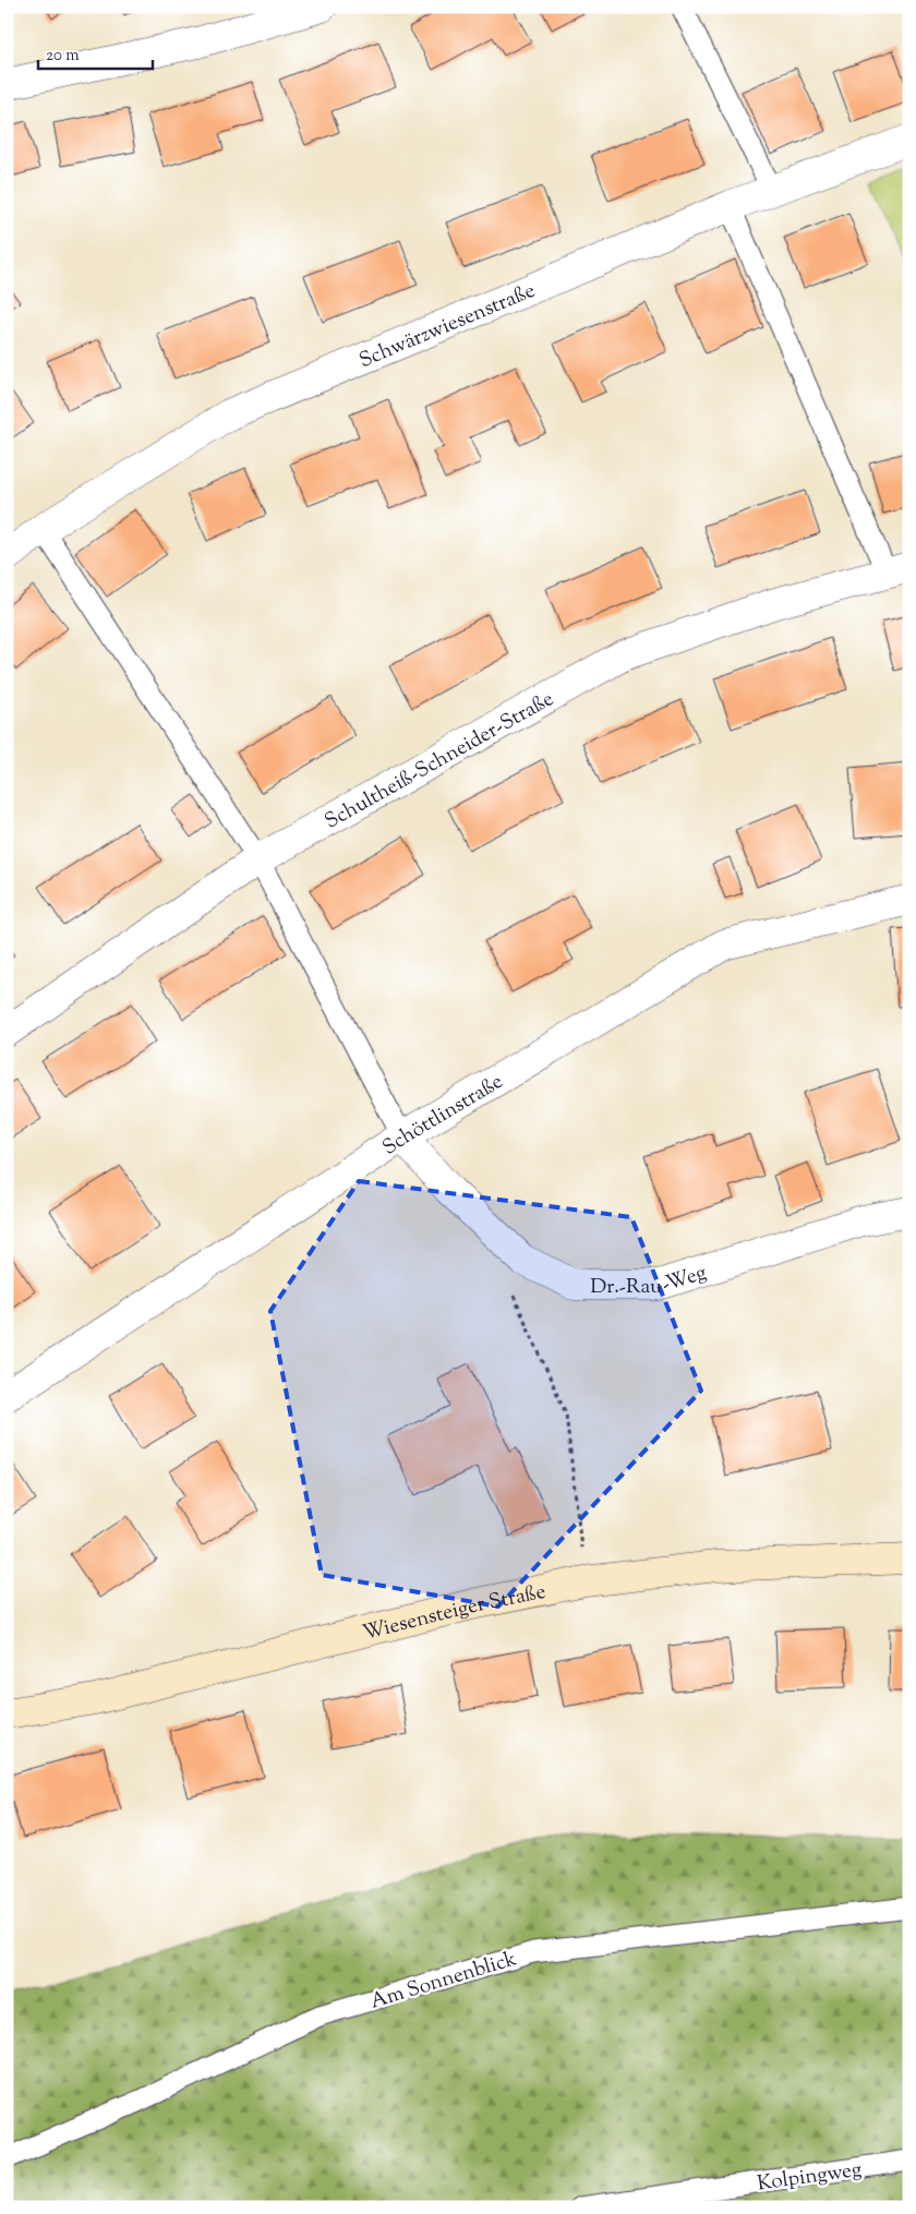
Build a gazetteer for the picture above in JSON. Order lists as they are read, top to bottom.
{
  "streets": {
    "main road": ["Wiesensteiger Straße"],
    "street": [
      "Schwärzwiesenstraße",
      "Schultheiß-Schneider-Straße",
      "Schöttlinstraße",
      "Dr.-Rau-Weg"
    ],
    "lane": ["Am Sonnenblick", "Kolpingweg"]
  },
  "crossings": [
    ["Schöttlinstraße", "Dr.-Rau-Weg"]
  ],
  "scale_bar": "20 m"
}
